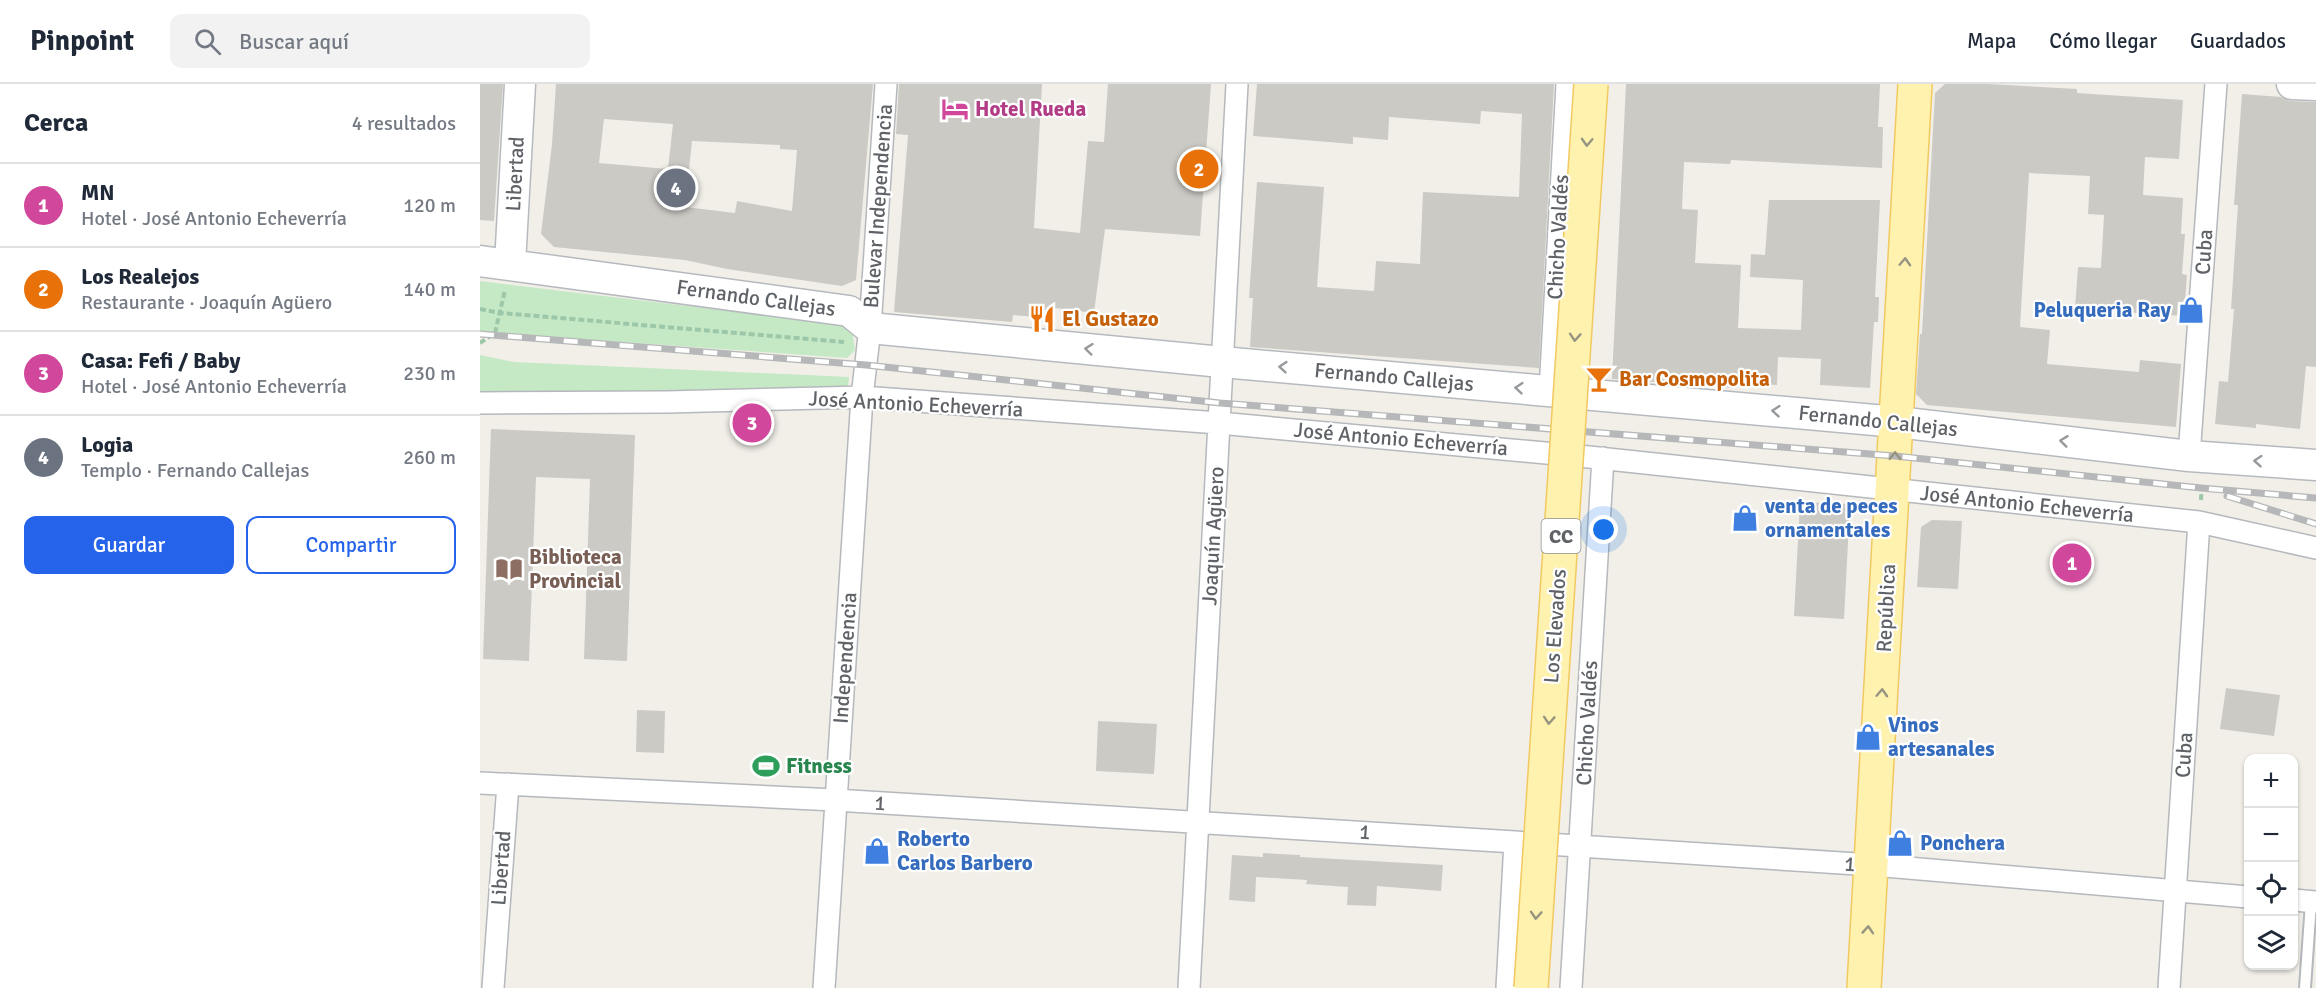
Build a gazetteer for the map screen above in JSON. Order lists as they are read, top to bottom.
{
  "streets": {
    "main road": ["CC", "República", "Los Elevados"],
    "street": [
      "Libertad",
      "Bulevar Independencia",
      "Chicho Valdés",
      "Cuba",
      "Fernando Callejas",
      "José Antonio Echeverría",
      "Joaquín Agüero",
      "Independencia",
      "1"
    ]
  },
  "crossings": [
    ["Libertad", "Fernando Callejas"],
    ["Libertad", "1"],
    ["Bulevar Independencia", "Fernando Callejas"],
    ["Bulevar Independencia", "Independencia"],
    ["Chicho Valdés", "Fernando Callejas"],
    ["Chicho Valdés", "José Antonio Echeverría"],
    ["Chicho Valdés", "1"],
    ["Cuba", "Fernando Callejas"],
    ["Cuba", "José Antonio Echeverría"],
    ["Cuba", "1"],
    ["Fernando Callejas", "Joaquín Agüero"],
    ["Fernando Callejas", "República"],
    ["Fernando Callejas", "Independencia"],
    ["José Antonio Echeverría", "Joaquín Agüero"],
    ["José Antonio Echeverría", "República"],
    ["José Antonio Echeverría", "Independencia"],
    ["Joaquín Agüero", "1"],
    ["República", "1"],
    ["Independencia", "1"]
  ],
  "one_way": ["Fernando Callejas", "República", "Los Elevados"],
  "places": {
    "hotel": ["Hotel Rueda"],
    "shop": [
      "Peluqueria Ray",
      "venta de peces ornamentales",
      "Vinos artesanales",
      "Ponchera",
      "Roberto Carlos Barbero"
    ],
    "restaurant": ["El Gustazo"],
    "bar": ["Bar Cosmopolita"],
    "library": ["Biblioteca Provincial"],
    "sports": ["Fitness"]
  },
  "page": {
    "header": "Pinpoint",
    "search": "Buscar aquí",
    "nav": ["Mapa", "Cómo llegar", "Guardados"],
    "heading": ["Cerca", "4 resultados"],
    "pins": [
      "2",
      "4",
      "3",
      "1"
    ],
    "list": [
      {
        "mark": "1",
        "name": "MN",
        "note": "Hotel · José Antonio Echeverría",
        "value": "120 m"
      },
      {
        "mark": "2",
        "name": "Los Realejos",
        "note": "Restaurante · Joaquín Agüero",
        "value": "140 m"
      },
      {
        "mark": "3",
        "name": "Casa: Fefi / Baby",
        "note": "Hotel · José Antonio Echeverría",
        "value": "230 m"
      },
      {
        "mark": "4",
        "name": "Logia",
        "note": "Templo · Fernando Callejas",
        "value": "260 m"
      }
    ],
    "buttons": ["Guardar", "Compartir"],
    "map_buttons": ["+", "−"]
  }
}
